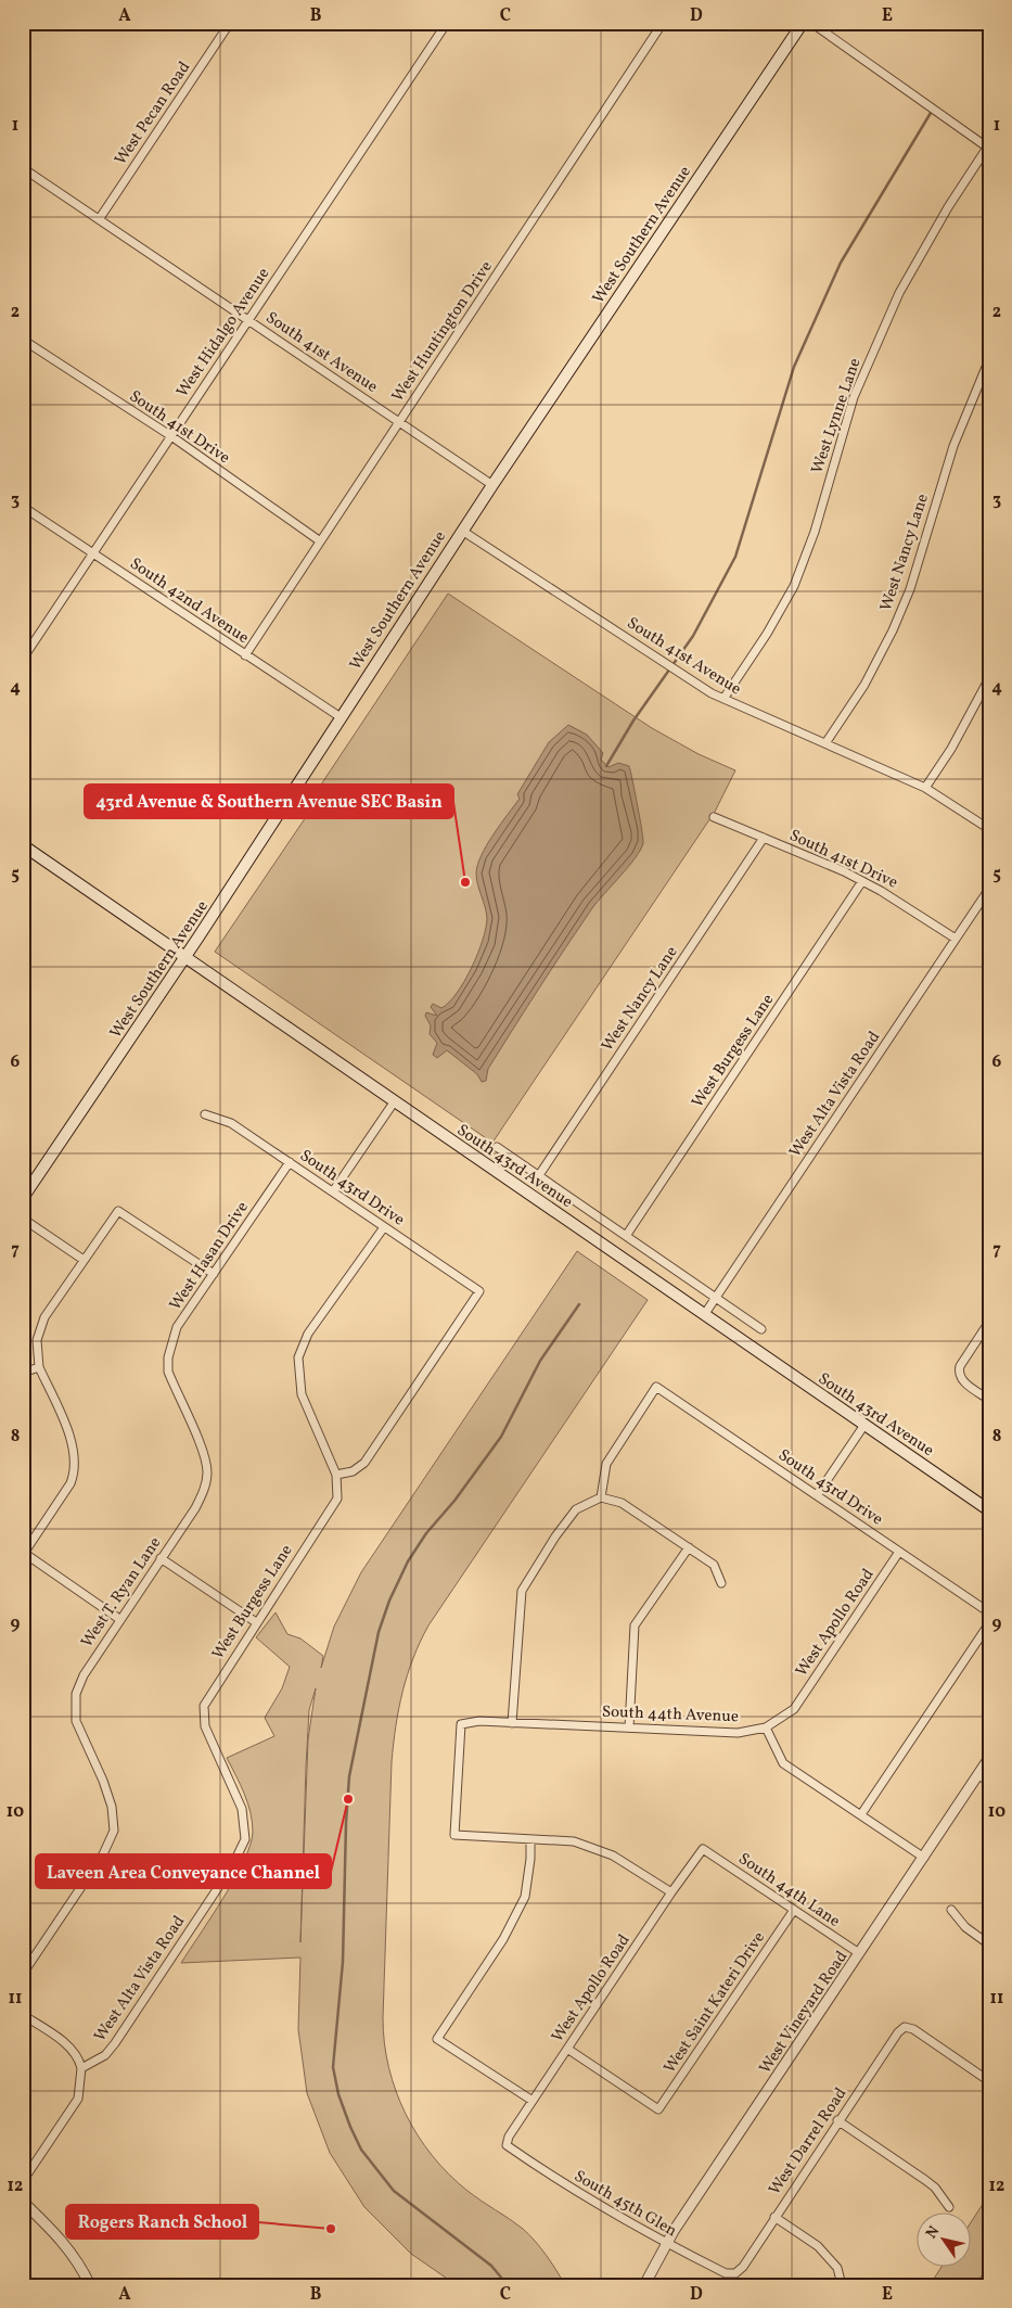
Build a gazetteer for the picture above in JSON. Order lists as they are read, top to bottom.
{
  "streets": {
    "main road": ["West Southern Avenue", "South 43rd Avenue"],
    "street": [
      "West Pecan Road",
      "West Huntington Drive",
      "West Hidalgo Avenue",
      "South 41st Avenue",
      "West Lynne Lane",
      "South 41st Drive",
      "West Nancy Lane",
      "South 42nd Avenue",
      "West Burgess Lane",
      "West Alta Vista Road",
      "South 43rd Drive",
      "West Hasan Drive",
      "West T. Ryan Lane",
      "West Apollo Road",
      "South 44th Avenue",
      "South 44th Lane",
      "West Saint Kateri Drive",
      "West Vineyard Road",
      "West Darrel Road",
      "South 45th Glen"
    ]
  },
  "crossings": [
    ["West Pecan Road", "South 41st Avenue"],
    ["West Southern Avenue", "South 41st Avenue"],
    ["West Southern Avenue", "South 42nd Avenue"],
    ["West Southern Avenue", "South 43rd Avenue"],
    ["West Huntington Drive", "South 41st Avenue"],
    ["West Huntington Drive", "South 41st Drive"],
    ["West Huntington Drive", "South 42nd Avenue"],
    ["West Hidalgo Avenue", "South 41st Avenue"],
    ["West Hidalgo Avenue", "South 41st Drive"],
    ["West Hidalgo Avenue", "South 42nd Avenue"],
    ["South 41st Avenue", "West Lynne Lane"],
    ["South 41st Avenue", "West Nancy Lane"],
    ["South 41st Drive", "West Nancy Lane"],
    ["South 41st Drive", "West Burgess Lane"],
    ["South 41st Drive", "West Alta Vista Road"],
    ["West Nancy Lane", "South 43rd Avenue"],
    ["West Burgess Lane", "West Alta Vista Road"],
    ["West Burgess Lane", "South 43rd Avenue"],
    ["West Burgess Lane", "South 43rd Drive"],
    ["West Alta Vista Road", "South 43rd Avenue"],
    ["South 43rd Drive", "West Hasan Drive"],
    ["South 43rd Drive", "West Apollo Road"],
    ["West Hasan Drive", "West T. Ryan Lane"],
    ["West Apollo Road", "South 44th Avenue"],
    ["West Apollo Road", "South 44th Lane"],
    ["West Apollo Road", "West Saint Kateri Drive"],
    ["West Apollo Road", "South 45th Glen"],
    ["South 44th Lane", "West Saint Kateri Drive"],
    ["South 44th Lane", "West Vineyard Road"],
    ["West Vineyard Road", "South 45th Glen"],
    ["West Darrel Road", "South 45th Glen"]
  ],
  "places": ["43rd Avenue & Southern Avenue SEC Basin", "Laveen Area Conveyance Channel", "Rogers Ranch School"],
  "north": "top left",
  "grid": {
    "columns": [
      "A",
      "B",
      "C",
      "D",
      "E"
    ],
    "rows": [
      "1",
      "2",
      "3",
      "4",
      "5",
      "6",
      "7",
      "8",
      "9",
      "10",
      "11",
      "12"
    ]
  }
}
